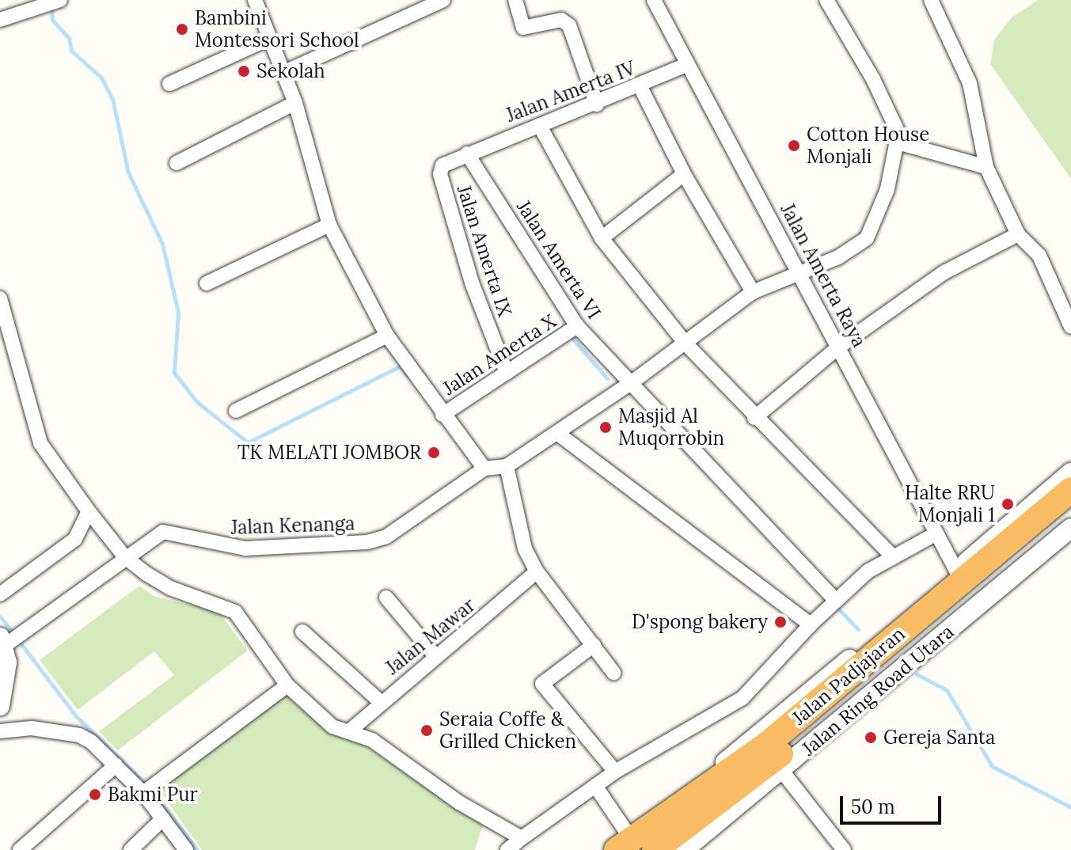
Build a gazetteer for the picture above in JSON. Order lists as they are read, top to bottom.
{
  "streets": {
    "highway": ["Jalan Padjajaran"],
    "street": [
      "Jalan Amerta IV",
      "Jalan Amerta IX",
      "Jalan Amerta VI",
      "Jalan Amerta Raya",
      "Jalan Amerta X",
      "Jalan Kenanga",
      "Jalan Mawar",
      "Jalan Ring Road Utara"
    ]
  },
  "crossings": [
    ["Jalan Amerta IV", "Jalan Amerta IX"],
    ["Jalan Amerta IV", "Jalan Amerta VI"],
    ["Jalan Amerta IV", "Jalan Amerta Raya"],
    ["Jalan Amerta IX", "Jalan Amerta VI"],
    ["Jalan Amerta IX", "Jalan Amerta X"],
    ["Jalan Amerta VI", "Jalan Amerta X"],
    ["Jalan Padjajaran", "Jalan Ring Road Utara"]
  ],
  "places": [
    "Bambini Montessori School",
    "Sekolah",
    "Cotton House Monjali",
    "Masjid Al Muqorrobin",
    "TK MELATI JOMBOR",
    "Halte RRU Monjali 1",
    "D'spong bakery",
    "Seraia Coffe & Grilled Chicken",
    "Gereja Santa",
    "Bakmi Pur"
  ],
  "scale_bar": "50 m"
}
